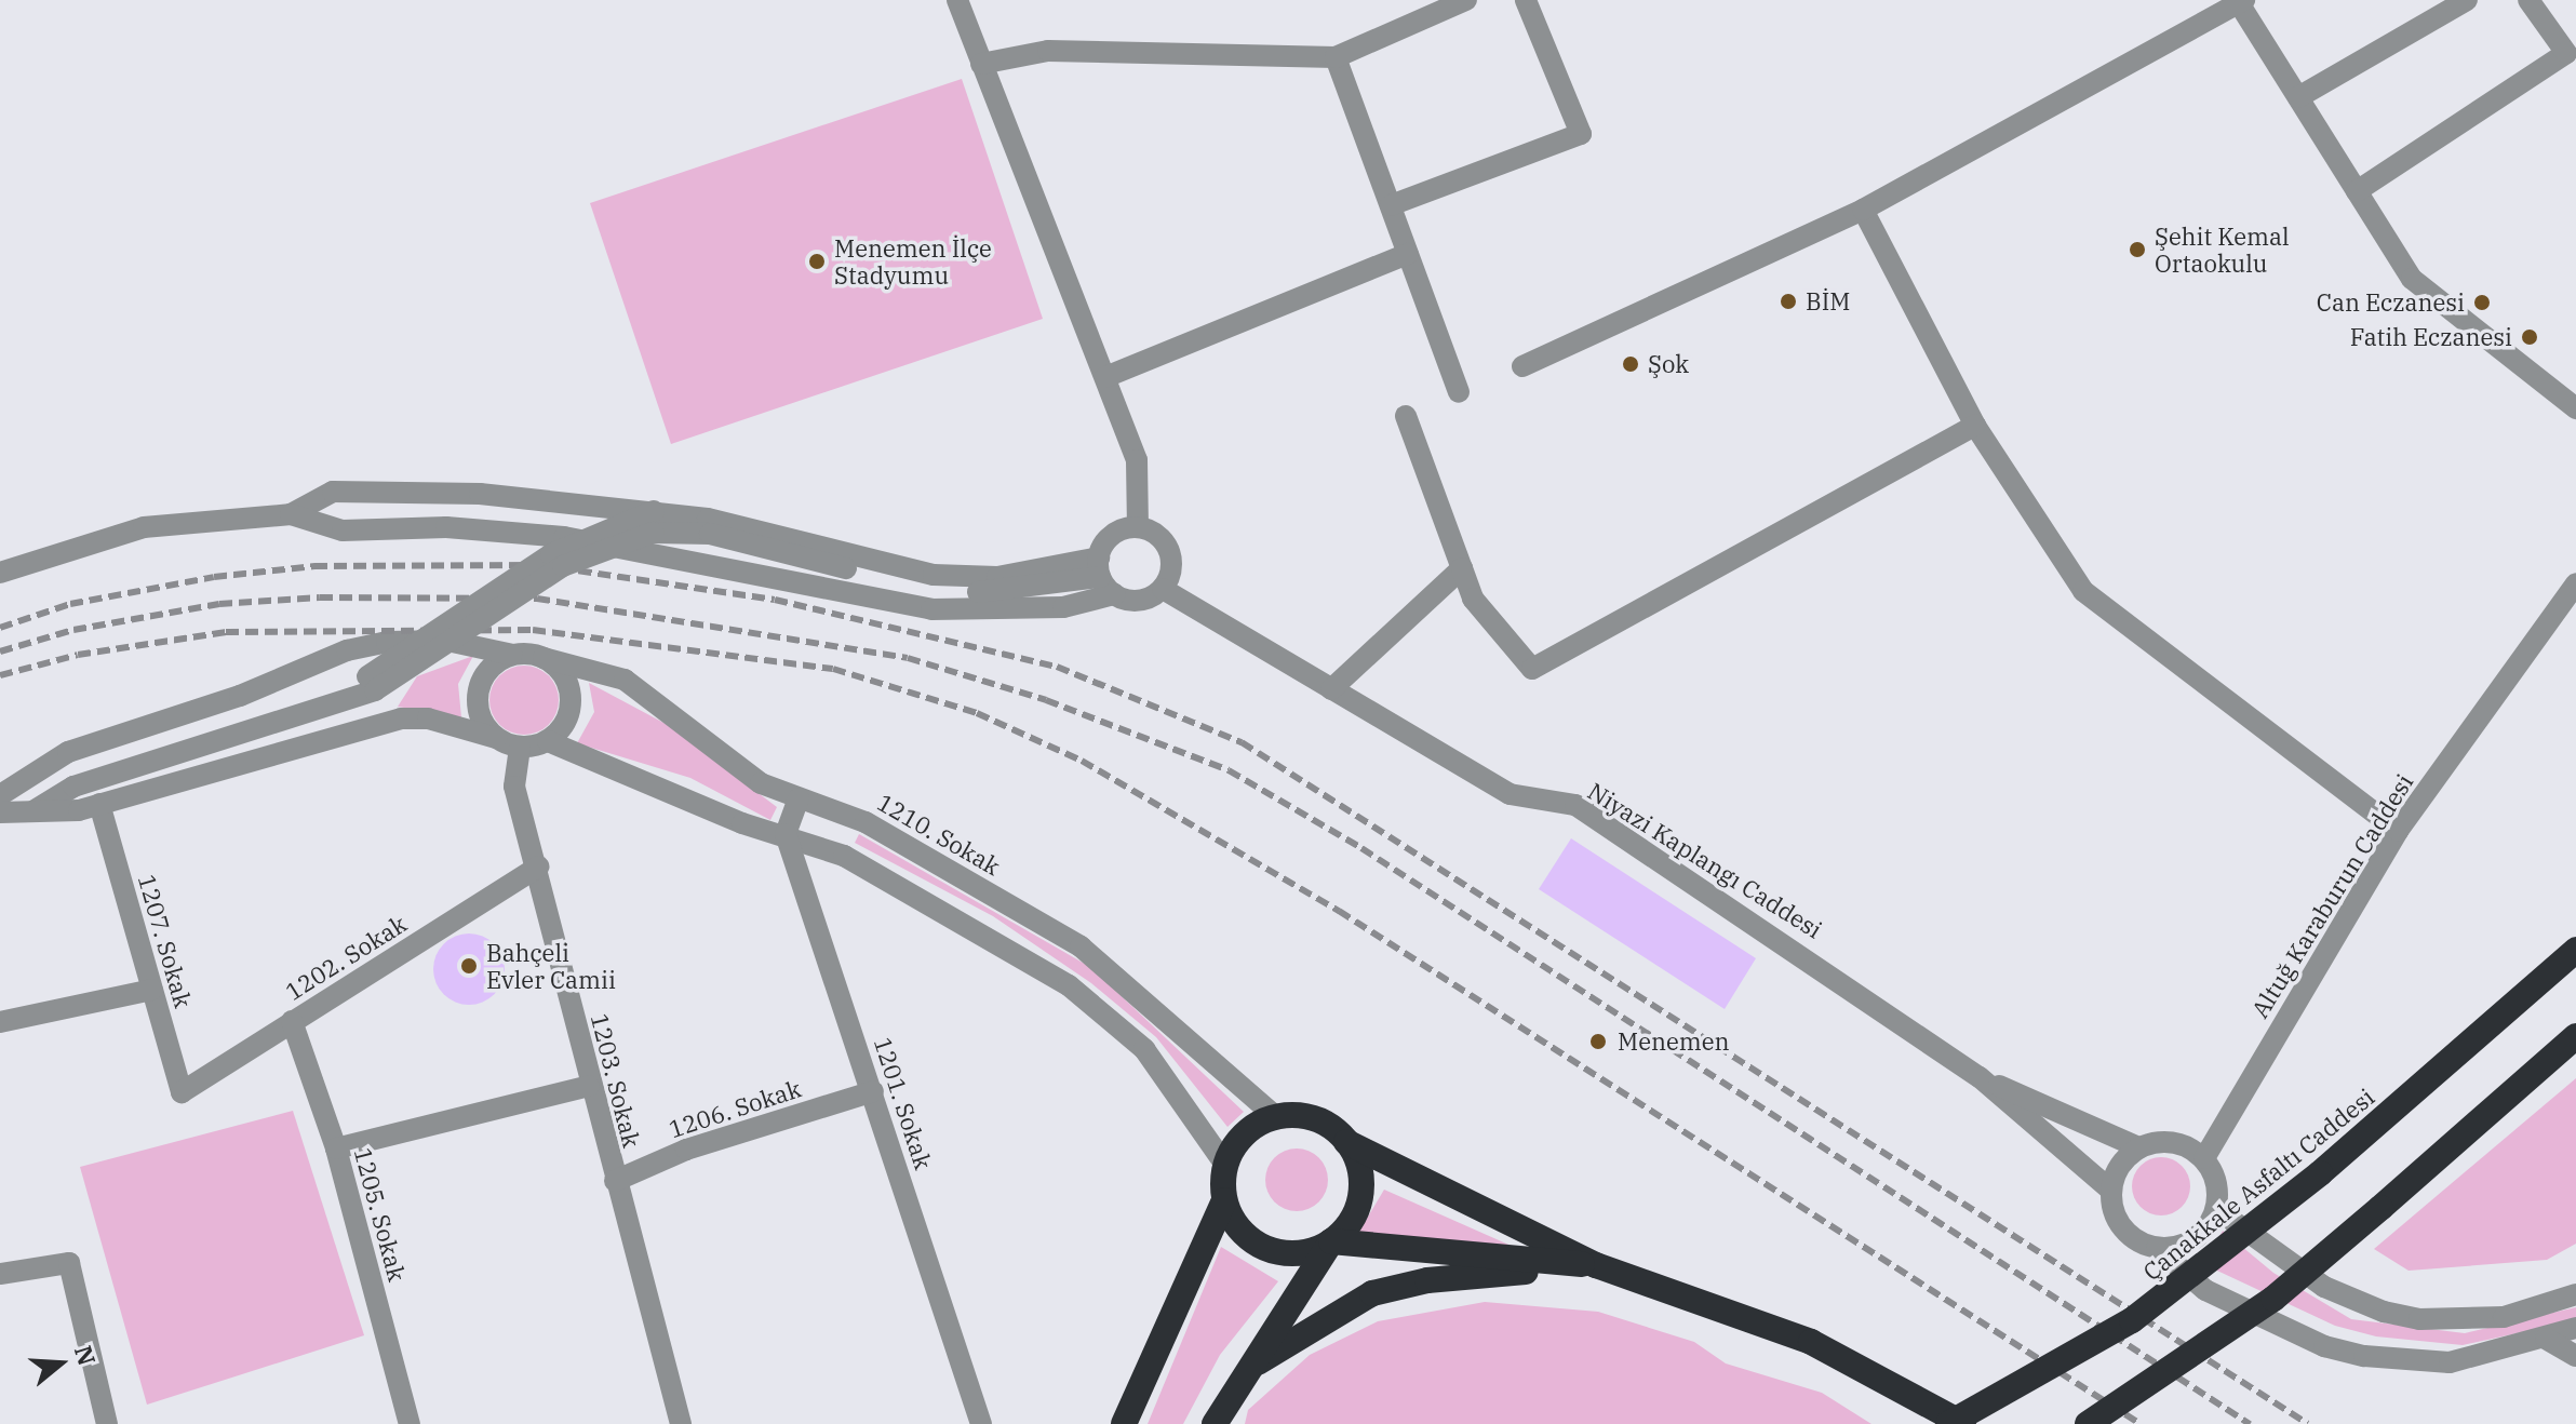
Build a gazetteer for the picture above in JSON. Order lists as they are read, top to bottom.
{
  "streets": {
    "highway": ["Çanakkale Asfaltı Caddesi"],
    "street": [
      "1210. Sokak",
      "Niyazi Kaplangı Caddesi",
      "Altuğ Karaburun Caddesi",
      "1207. Sokak",
      "1202. Sokak",
      "1203. Sokak",
      "1201. Sokak",
      "1206. Sokak",
      "1205. Sokak"
    ]
  },
  "crossings": [
    ["1210. Sokak", "1203. Sokak"],
    ["Niyazi Kaplangı Caddesi", "Altuğ Karaburun Caddesi"],
    ["1207. Sokak", "1202. Sokak"],
    ["1202. Sokak", "1203. Sokak"],
    ["1202. Sokak", "1205. Sokak"],
    ["1203. Sokak", "1206. Sokak"],
    ["1201. Sokak", "1206. Sokak"]
  ],
  "places": [
    "Şehit Kemal Ortaokulu",
    "Menemen İlçe Stadyumu",
    "BİM",
    "Can Eczanesi",
    "Fatih Eczanesi",
    "Şok",
    "Bahçeli Evler Camii",
    "Menemen"
  ],
  "north": "right"
}
